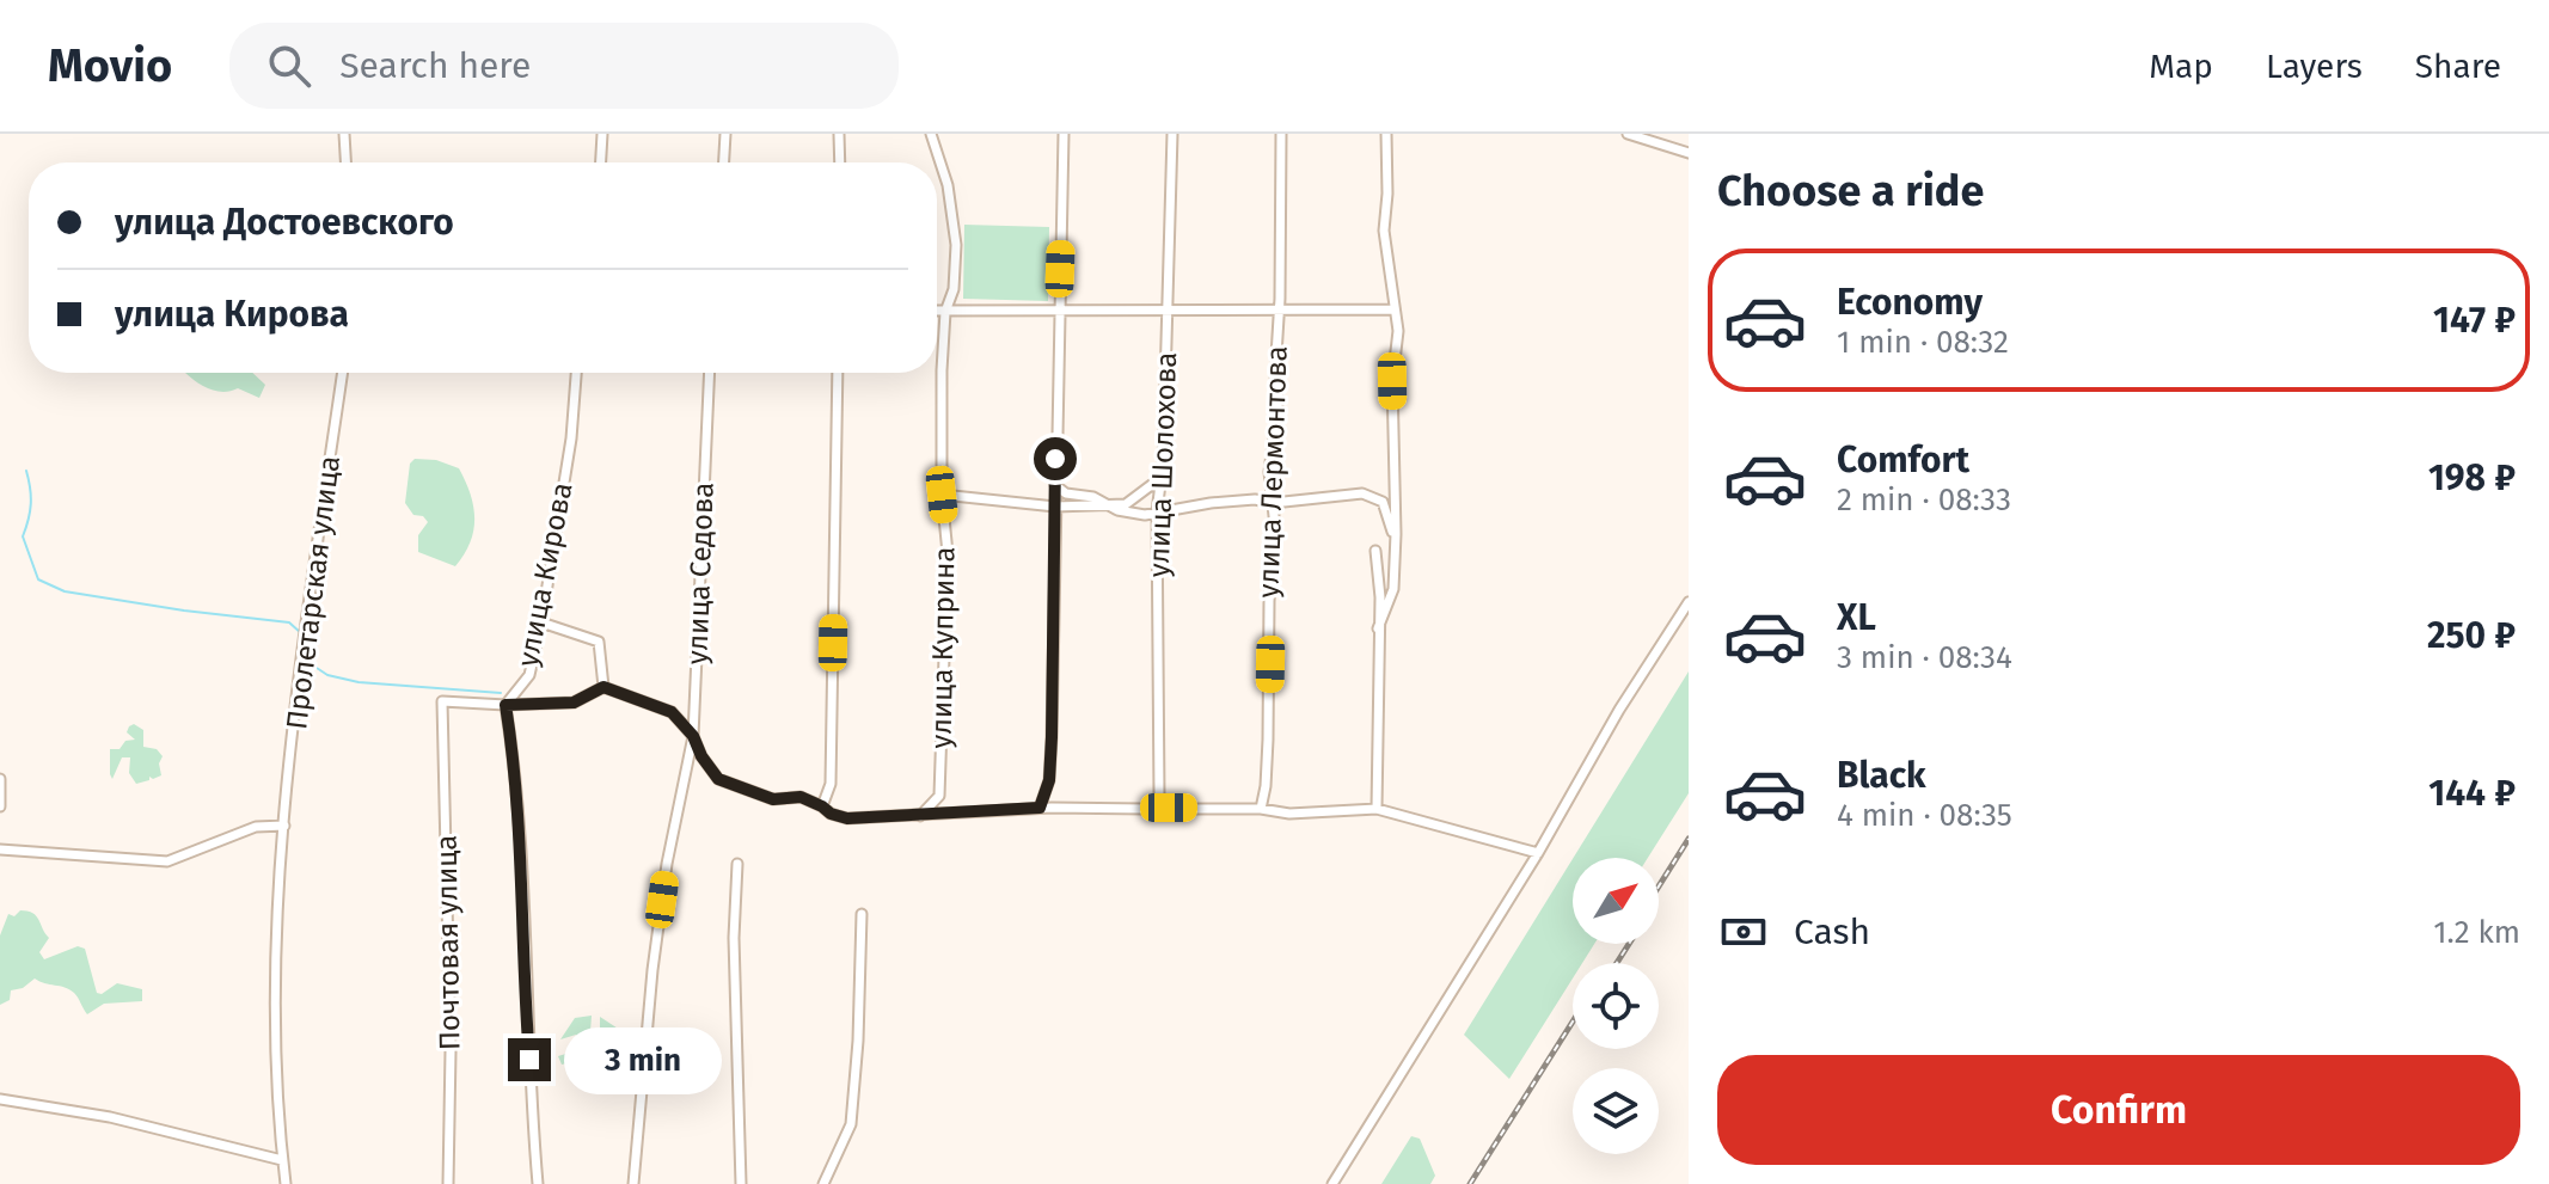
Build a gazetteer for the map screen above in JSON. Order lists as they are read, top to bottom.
{
  "streets": {
    "street": [
      "улица Шолохова",
      "улица Лермонтова",
      "улица Седова",
      "улица Кирова",
      "Пролетарская улица",
      "улица Куприна",
      "Почтовая улица"
    ]
  },
  "crossings": [
    ["улица Кирова", "Почтовая улица"]
  ],
  "north": "top right",
  "page": {
    "header": "Movio",
    "search": "Search here",
    "nav": ["Map", "Layers", "Share"],
    "heading": "Choose a ride",
    "banner": ["улица Достоевского", "улица Кирова"],
    "list": [
      {
        "name": "Economy",
        "note": "1 min · 08:32",
        "value": "147 ₽"
      },
      {
        "name": "Comfort",
        "note": "2 min · 08:33",
        "value": "198 ₽"
      },
      {
        "name": "XL",
        "note": "3 min · 08:34",
        "value": "250 ₽"
      },
      {
        "name": "Black",
        "note": "4 min · 08:35",
        "value": "144 ₽"
      }
    ],
    "pay": ["Cash", "1.2 km"],
    "bubble": "3 min",
    "buttons": "Confirm"
  }
}
